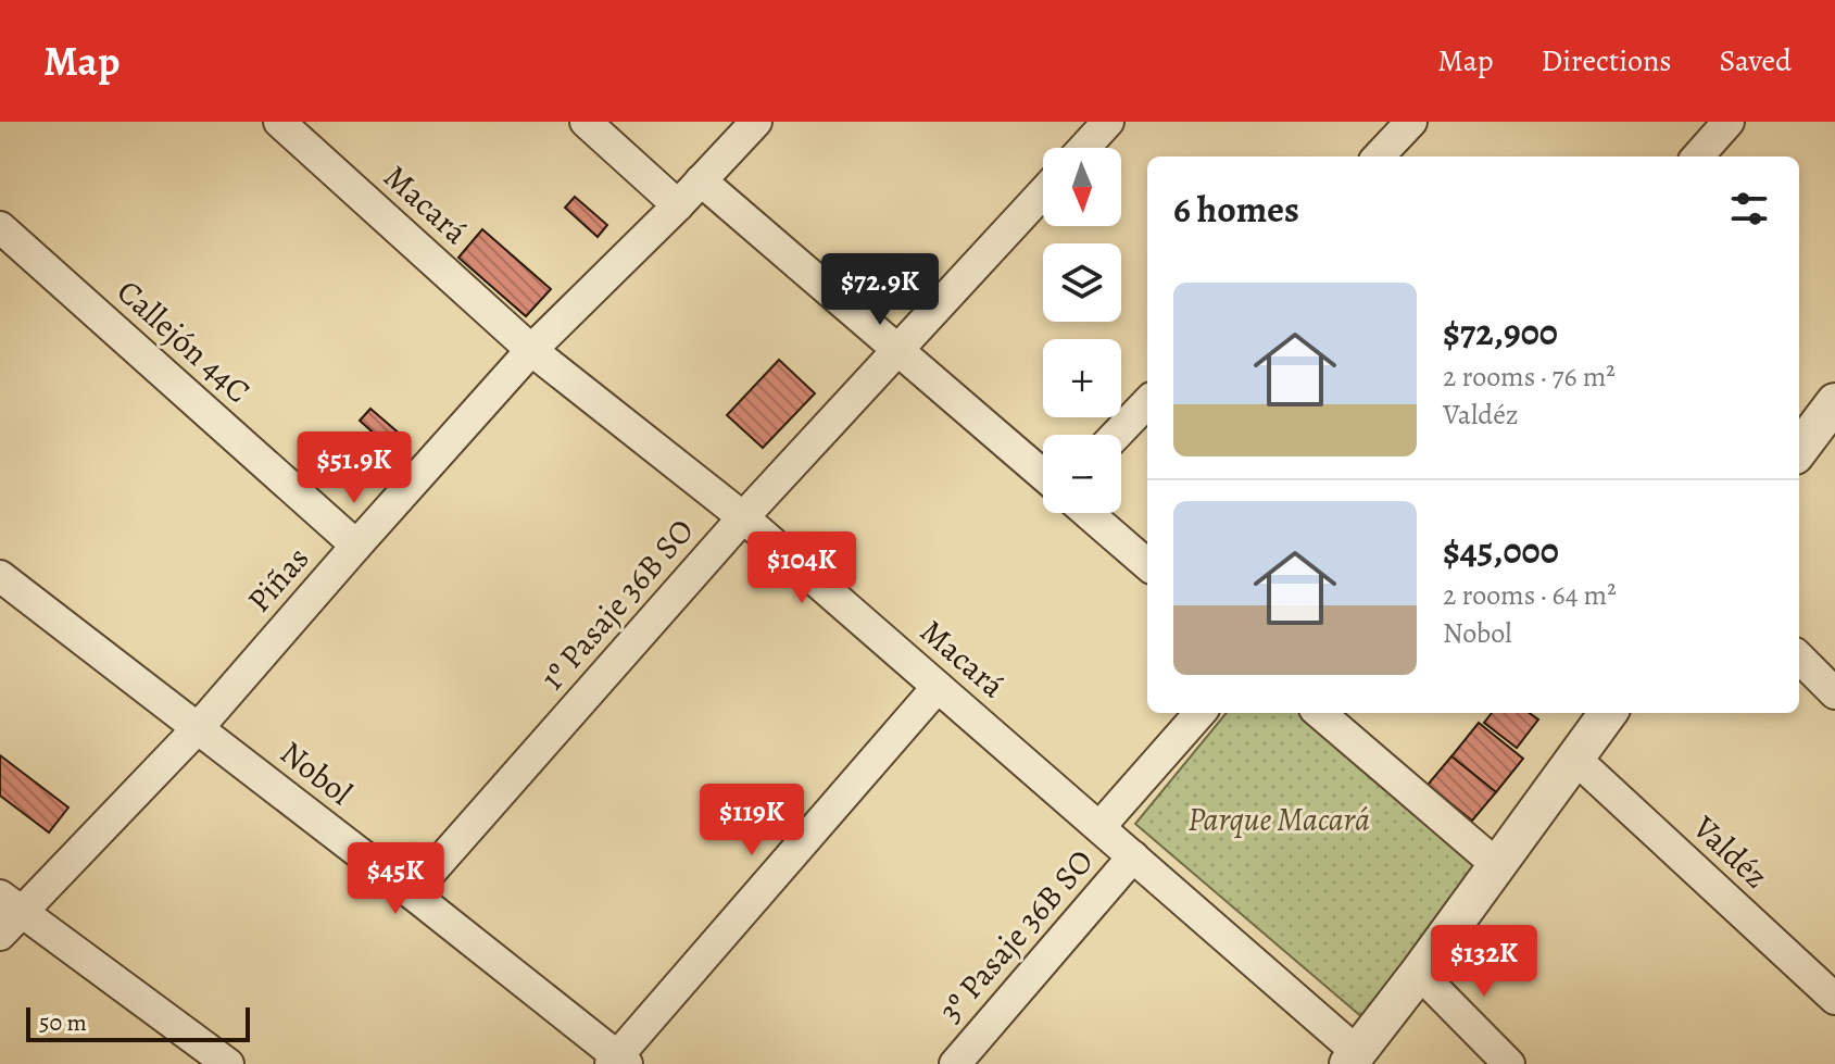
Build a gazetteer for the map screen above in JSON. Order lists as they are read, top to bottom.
{
  "streets": {
    "street": [
      "Macará",
      "Callejón 44C",
      "Piñas",
      "1º Pasaje 36B SO",
      "Nobol",
      "Valdéz",
      "3º Pasaje 36B SO"
    ]
  },
  "crossings": [
    ["Macará", "Piñas"],
    ["Macará", "1º Pasaje 36B SO"],
    ["Macará", "3º Pasaje 36B SO"],
    ["Callejón 44C", "Piñas"],
    ["Piñas", "Nobol"],
    ["1º Pasaje 36B SO", "Nobol"]
  ],
  "parks": ["Parque Macará"],
  "scale_bar": "50 m",
  "north": "bottom",
  "page": {
    "header": "Map",
    "nav": ["Map", "Directions", "Saved"],
    "map_buttons": ["+", "−"],
    "heading": "6 homes",
    "price": [
      "$72.9K",
      "$51.9K",
      "$104K",
      "$119K",
      "$45K",
      "$132K"
    ],
    "list": [
      {
        "name": "$72,900",
        "note": "2 rooms · 76 m² · Valdéz"
      },
      {
        "name": "$45,000",
        "note": "2 rooms · 64 m² · Nobol"
      }
    ],
    "scale": "50 m"
  }
}
